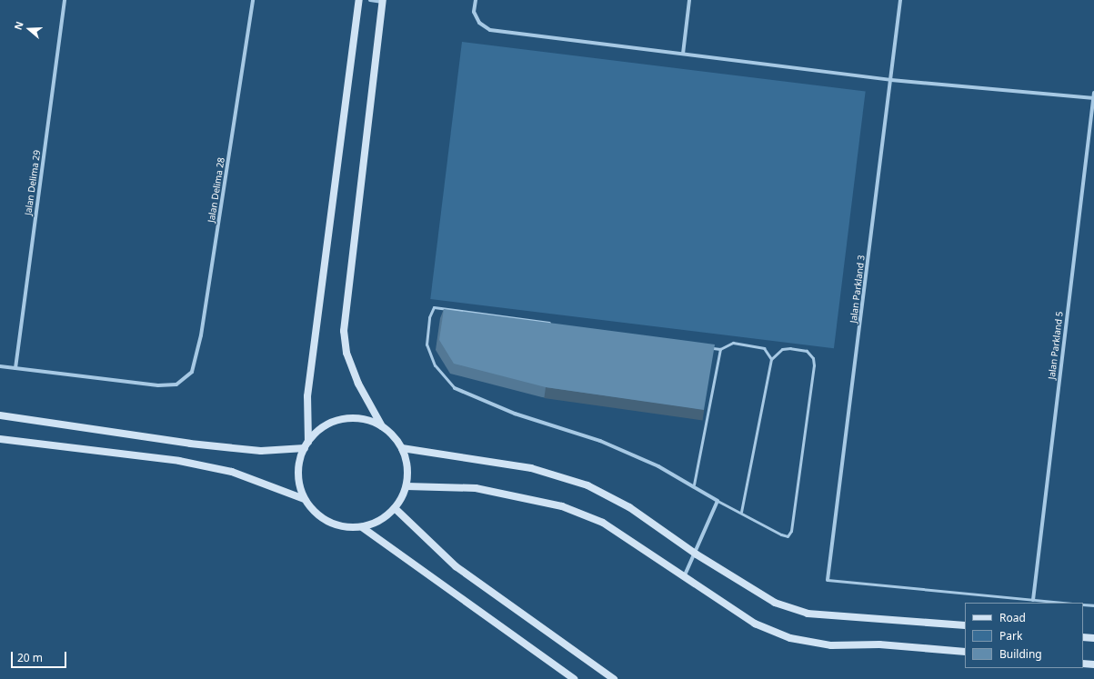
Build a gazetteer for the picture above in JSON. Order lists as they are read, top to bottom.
{
  "streets": {
    "street": [
      "Jalan Delima 29",
      "Jalan Delima 28",
      "Jalan Parkland 3",
      "Jalan Parkland 5"
    ]
  },
  "crossings": [
    ["Jalan Delima 29", "Jalan Delima 28"]
  ],
  "legend": ["Road", "Park", "Building"],
  "scale_bar": "20 m",
  "north": "left"
}
